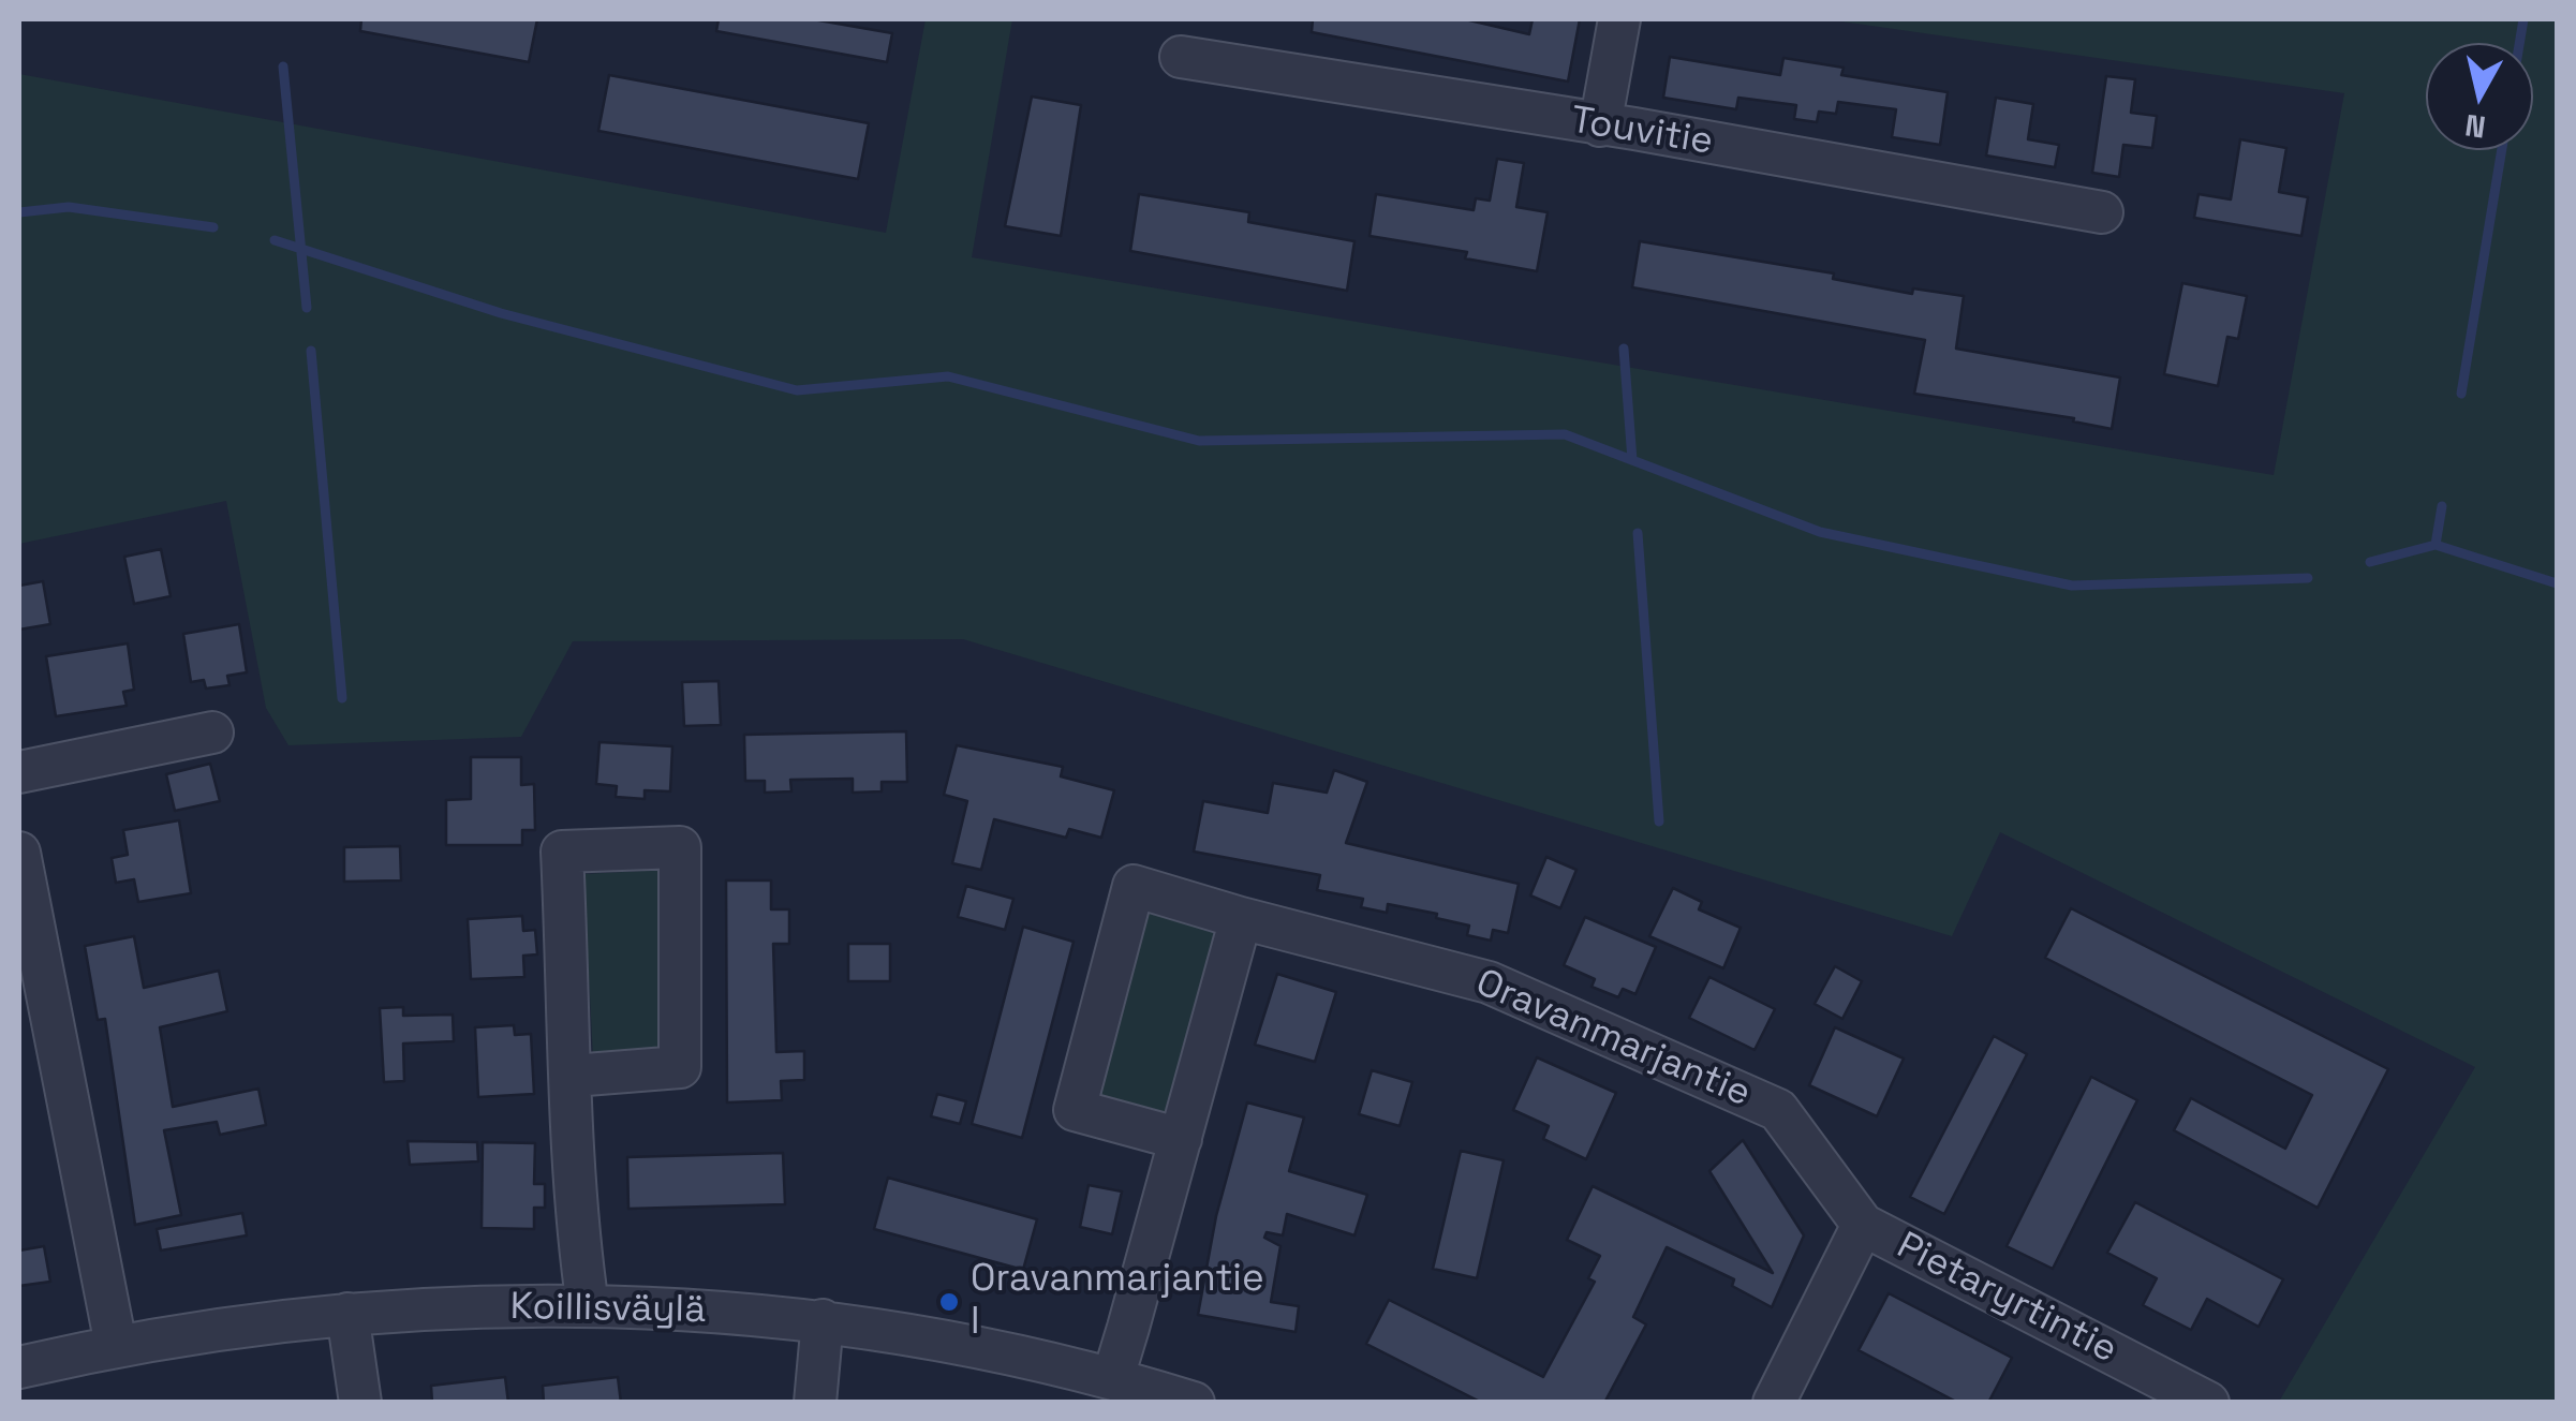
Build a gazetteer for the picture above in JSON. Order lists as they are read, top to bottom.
{
  "streets": {
    "street": [
      "Touvitie",
      "Oravanmarjantie",
      "Pietaryrtintie",
      "Koillisväylä"
    ]
  },
  "crossings": [
    ["Oravanmarjantie", "Pietaryrtintie"]
  ],
  "places": ["Oravanmarjantie I"],
  "north": "bottom"
}
